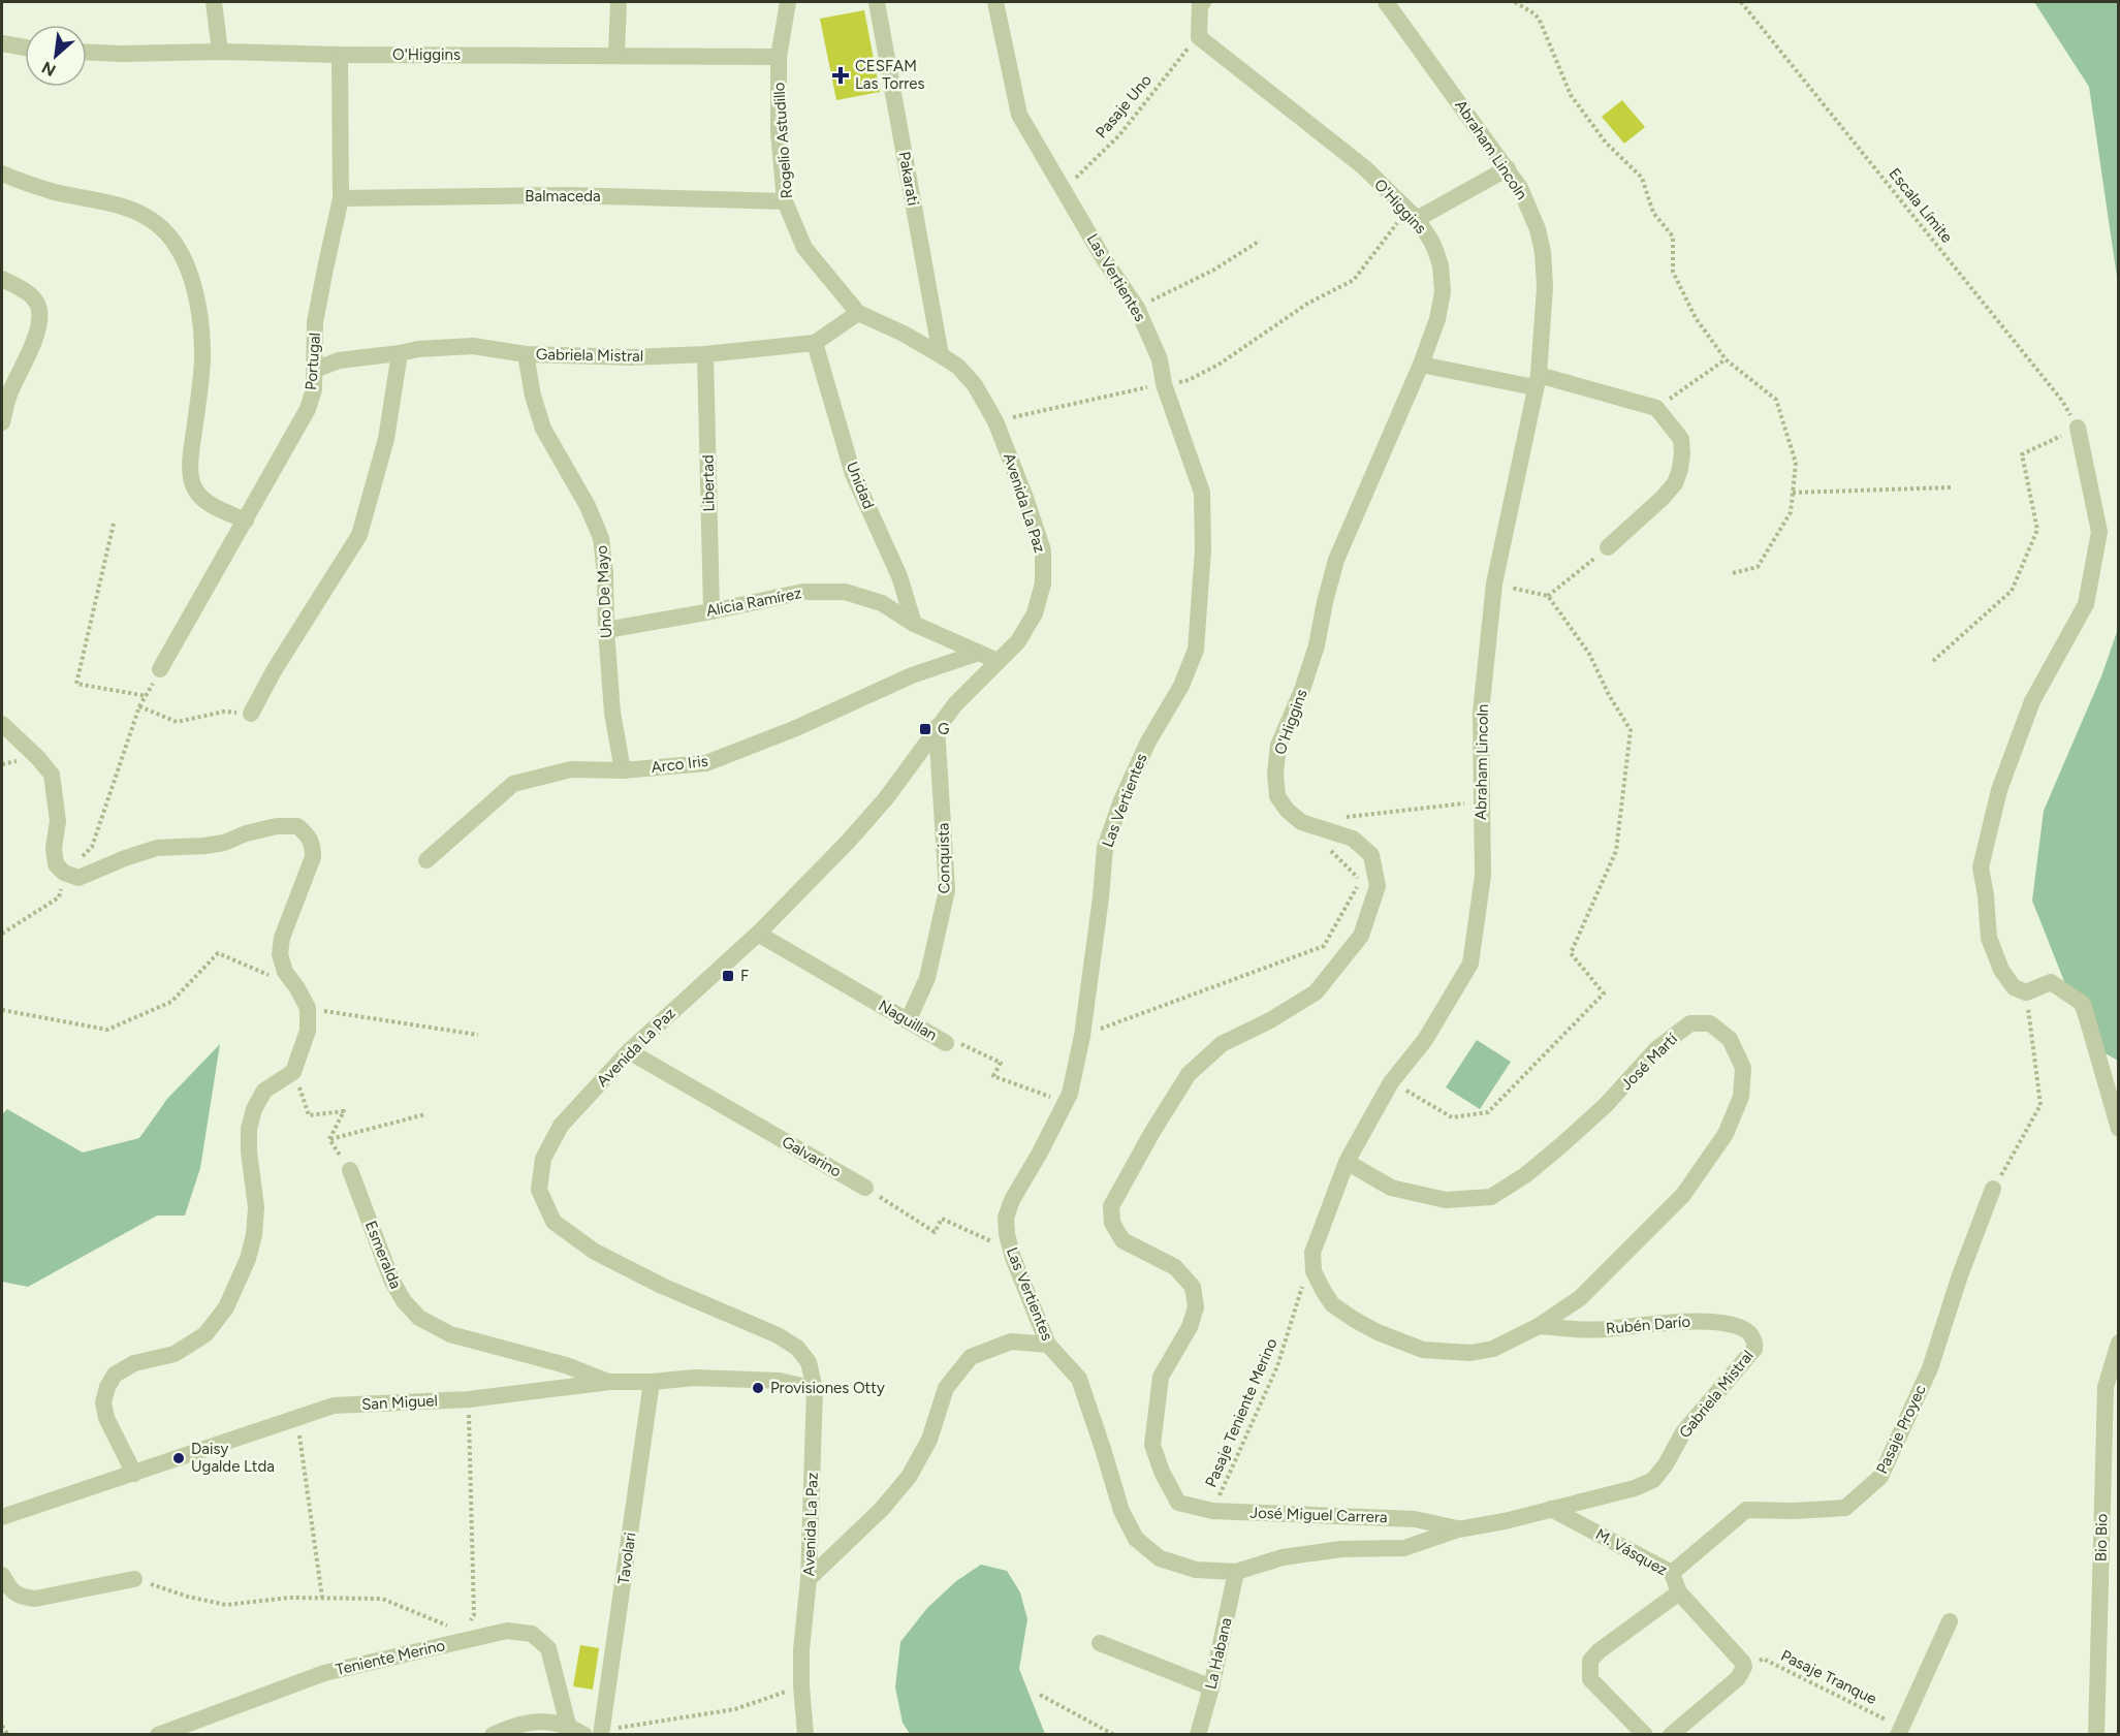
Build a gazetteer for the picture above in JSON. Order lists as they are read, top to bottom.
{
  "streets": {
    "street": [
      "O'Higgins",
      "Rogelio Astudillo",
      "Abraham Lincoln",
      "Pakarati",
      "Balmaceda",
      "Las Vertientes",
      "Gabriela Mistral",
      "Portugal",
      "Libertad",
      "Unidad",
      "Avenida La Paz",
      "Uno De Mayo",
      "Alicia Ramírez",
      "Arco Iris",
      "Conquista",
      "Naguillan",
      "José Martí",
      "Galvarino",
      "Esmeralda",
      "Rubén Darío",
      "San Miguel",
      "Pasaje Proyec",
      "José Miguel Carrera",
      "Bio Bio",
      "M. Vásquez",
      "Tavolari",
      "La Habana",
      "Teniente Merino"
    ],
    "path": [
      "Pasaje Uno",
      "Escala Límite",
      "Pasaje Teniente Merino",
      "Pasaje Tranque"
    ]
  },
  "crossings": [
    ["O'Higgins", "Pasaje Uno"],
    ["O'Higgins", "Rogelio Astudillo"],
    ["O'Higgins", "Portugal"],
    ["O'Higgins", "José Miguel Carrera"],
    ["Pasaje Uno", "Las Vertientes"],
    ["Rogelio Astudillo", "Pakarati"],
    ["Rogelio Astudillo", "Balmaceda"],
    ["Rogelio Astudillo", "Gabriela Mistral"],
    ["Rogelio Astudillo", "Avenida La Paz"],
    ["Abraham Lincoln", "José Martí"],
    ["Abraham Lincoln", "Pasaje Teniente Merino"],
    ["Pakarati", "Avenida La Paz"],
    ["Balmaceda", "Portugal"],
    ["Las Vertientes", "Naguillan"],
    ["Las Vertientes", "José Miguel Carrera"],
    ["Las Vertientes", "La Habana"],
    ["Gabriela Mistral", "Portugal"],
    ["Gabriela Mistral", "Libertad"],
    ["Gabriela Mistral", "Unidad"],
    ["Gabriela Mistral", "Uno De Mayo"],
    ["Gabriela Mistral", "Rubén Darío"],
    ["Gabriela Mistral", "José Miguel Carrera"],
    ["Libertad", "Alicia Ramírez"],
    ["Unidad", "Alicia Ramírez"],
    ["Avenida La Paz", "Alicia Ramírez"],
    ["Avenida La Paz", "Conquista"],
    ["Avenida La Paz", "Naguillan"],
    ["Avenida La Paz", "Galvarino"],
    ["Avenida La Paz", "San Miguel"],
    ["Uno De Mayo", "Alicia Ramírez"],
    ["Uno De Mayo", "Arco Iris"],
    ["Alicia Ramírez", "Arco Iris"],
    ["Conquista", "Naguillan"],
    ["José Martí", "Rubén Darío"],
    ["Esmeralda", "San Miguel"],
    ["San Miguel", "Tavolari"],
    ["Pasaje Teniente Merino", "José Miguel Carrera"],
    ["Pasaje Proyec", "M. Vásquez"],
    ["José Miguel Carrera", "M. Vásquez"],
    ["José Miguel Carrera", "La Habana"],
    ["M. Vásquez", "Pasaje Tranque"]
  ],
  "places": {
    "health": ["CESFAM Las Torres"],
    "transit": ["G", "F"],
    "other": ["Provisiones Otty", "Daisy Ugalde Ltda"]
  },
  "north": "bottom left"
}
